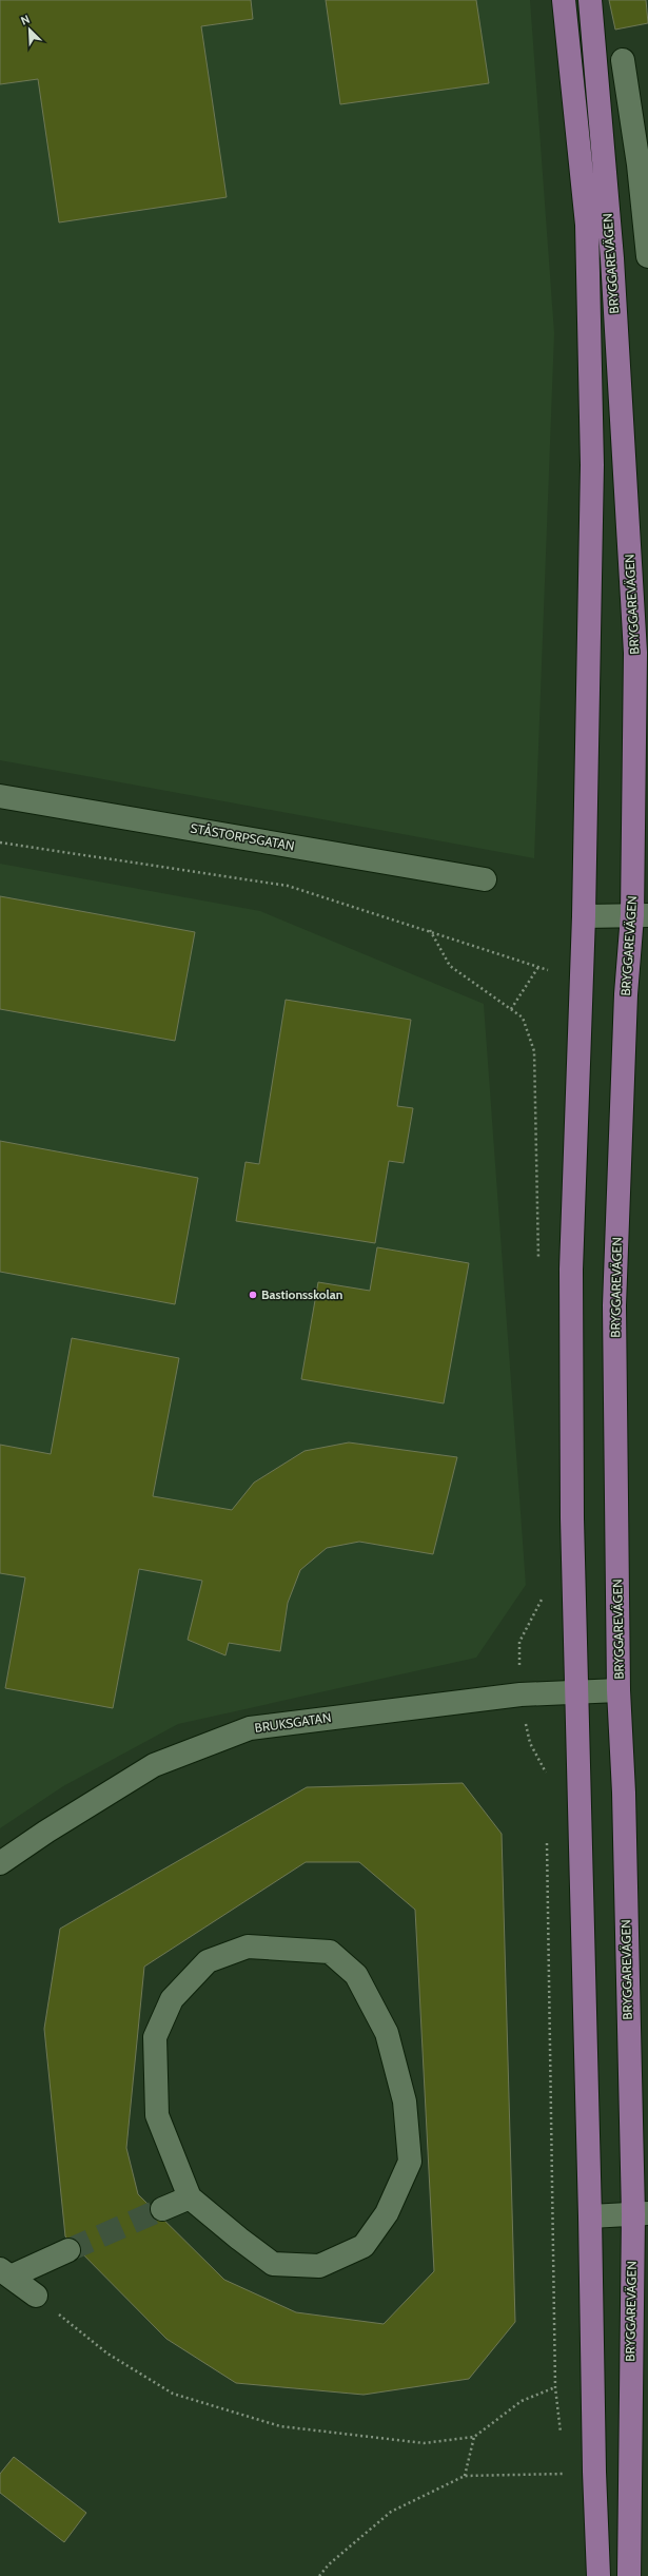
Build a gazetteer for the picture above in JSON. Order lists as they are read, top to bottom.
{
  "streets": {
    "main road": ["BRYGGAREVÄGEN"],
    "street": ["STÅSTORPSGATAN", "BRUKSGATAN"]
  },
  "crossings": [
    ["BRYGGAREVÄGEN", "BRUKSGATAN"]
  ],
  "places": ["Bastionsskolan"],
  "north": "top left"
}
